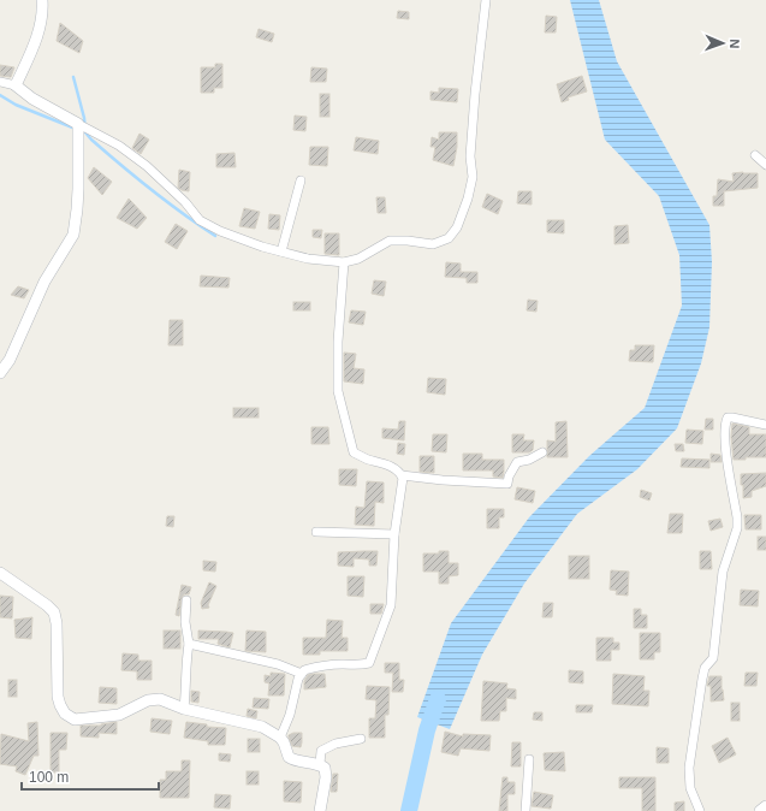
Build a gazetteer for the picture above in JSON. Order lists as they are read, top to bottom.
{
  "scale_bar": "100 m",
  "north": "right"
}
